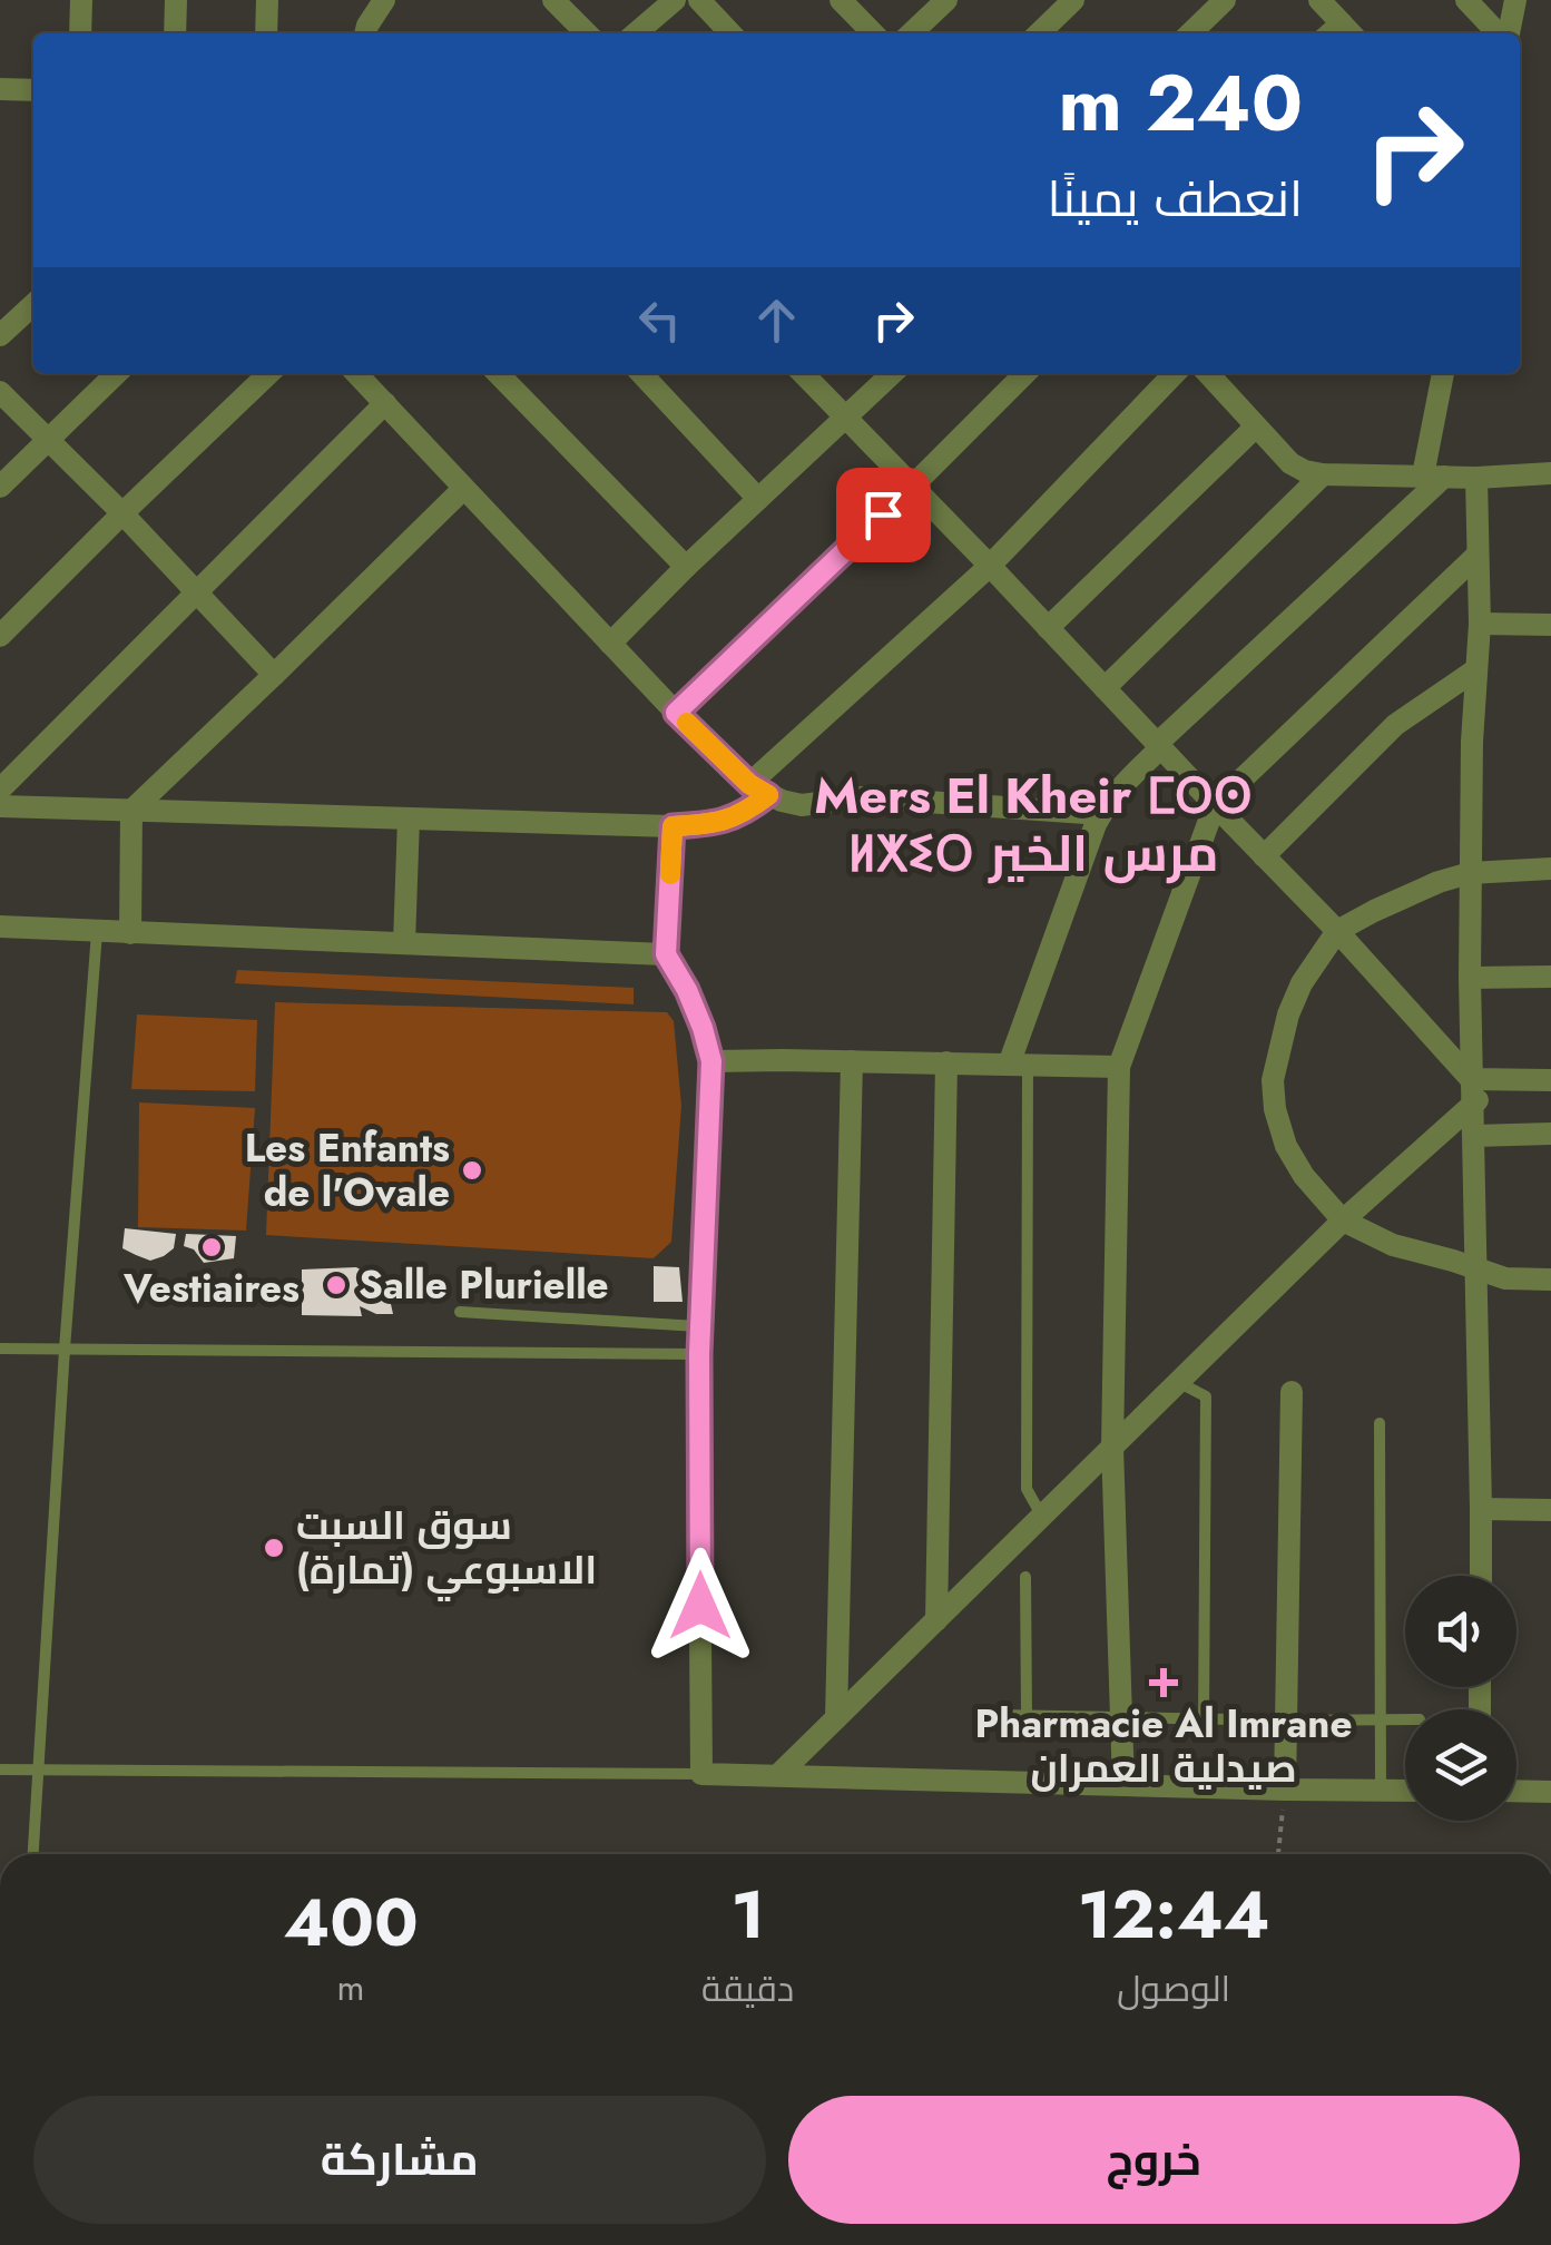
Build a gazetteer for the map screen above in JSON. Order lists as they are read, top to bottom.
{
  "districts": ["Mers El Kheir ⵎⵔⵙ ⵍⵅⵉⵔ مرس الخير"],
  "places": {
    "other": [
      "Les Enfants de l'Ovale",
      "Vestiaires",
      "Salle Plurielle",
      "سوق السبت الاسبوعي (تمارة)"
    ],
    "health": ["Pharmacie Al Imrane صيدلية العمران"]
  },
  "page": {
    "turn": ["240 m", "انعطف يمينًا"],
    "eta": [
      "12:44",
      "الوصول",
      "1",
      "دقيقة",
      "400",
      "m"
    ],
    "buttons": ["خروج", "مشاركة"]
  }
}
